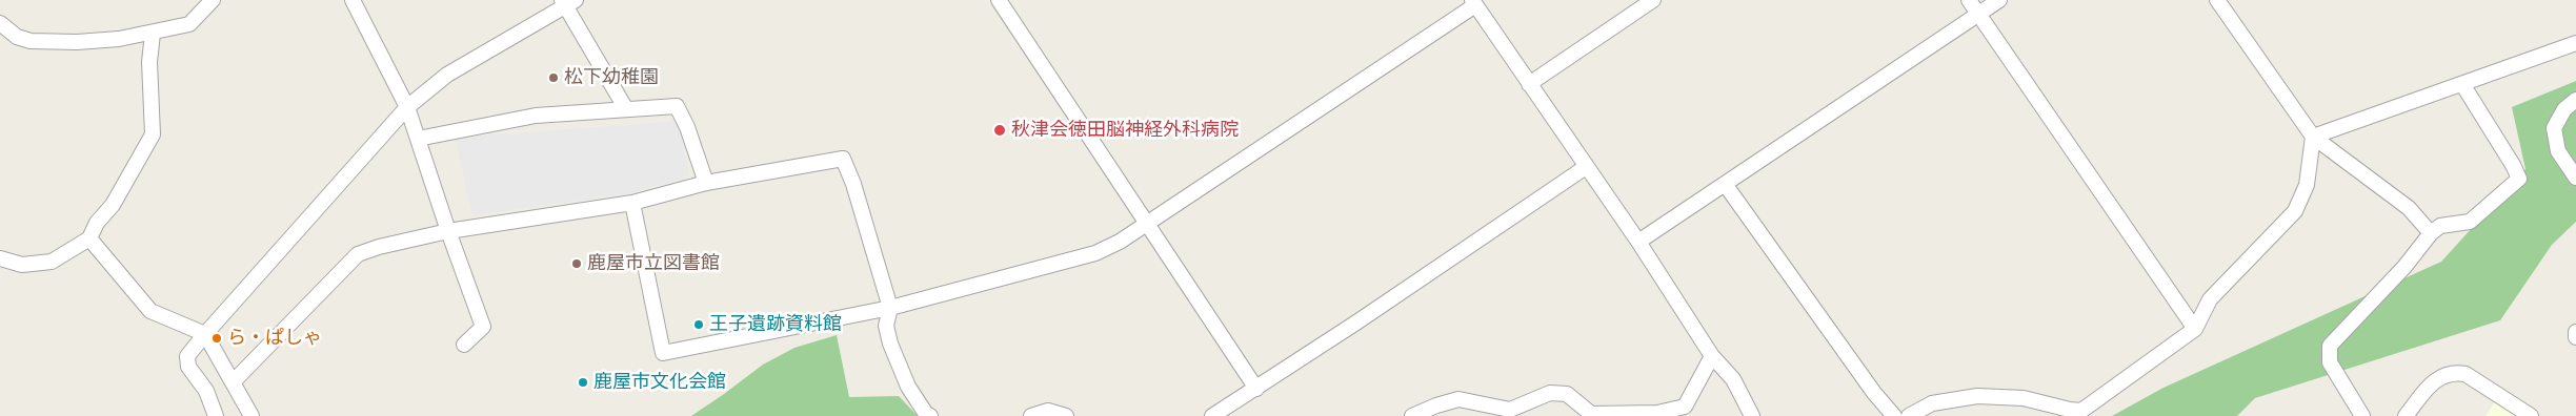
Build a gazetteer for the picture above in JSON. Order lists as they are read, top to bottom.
{
  "places": [
    "松下幼稚園",
    "秋津会徳田脳神経外科病院",
    "鹿屋市立図書館",
    "王子遺跡資料館",
    "ら・ぱしゃ",
    "鹿屋市文化会館"
  ]
}
